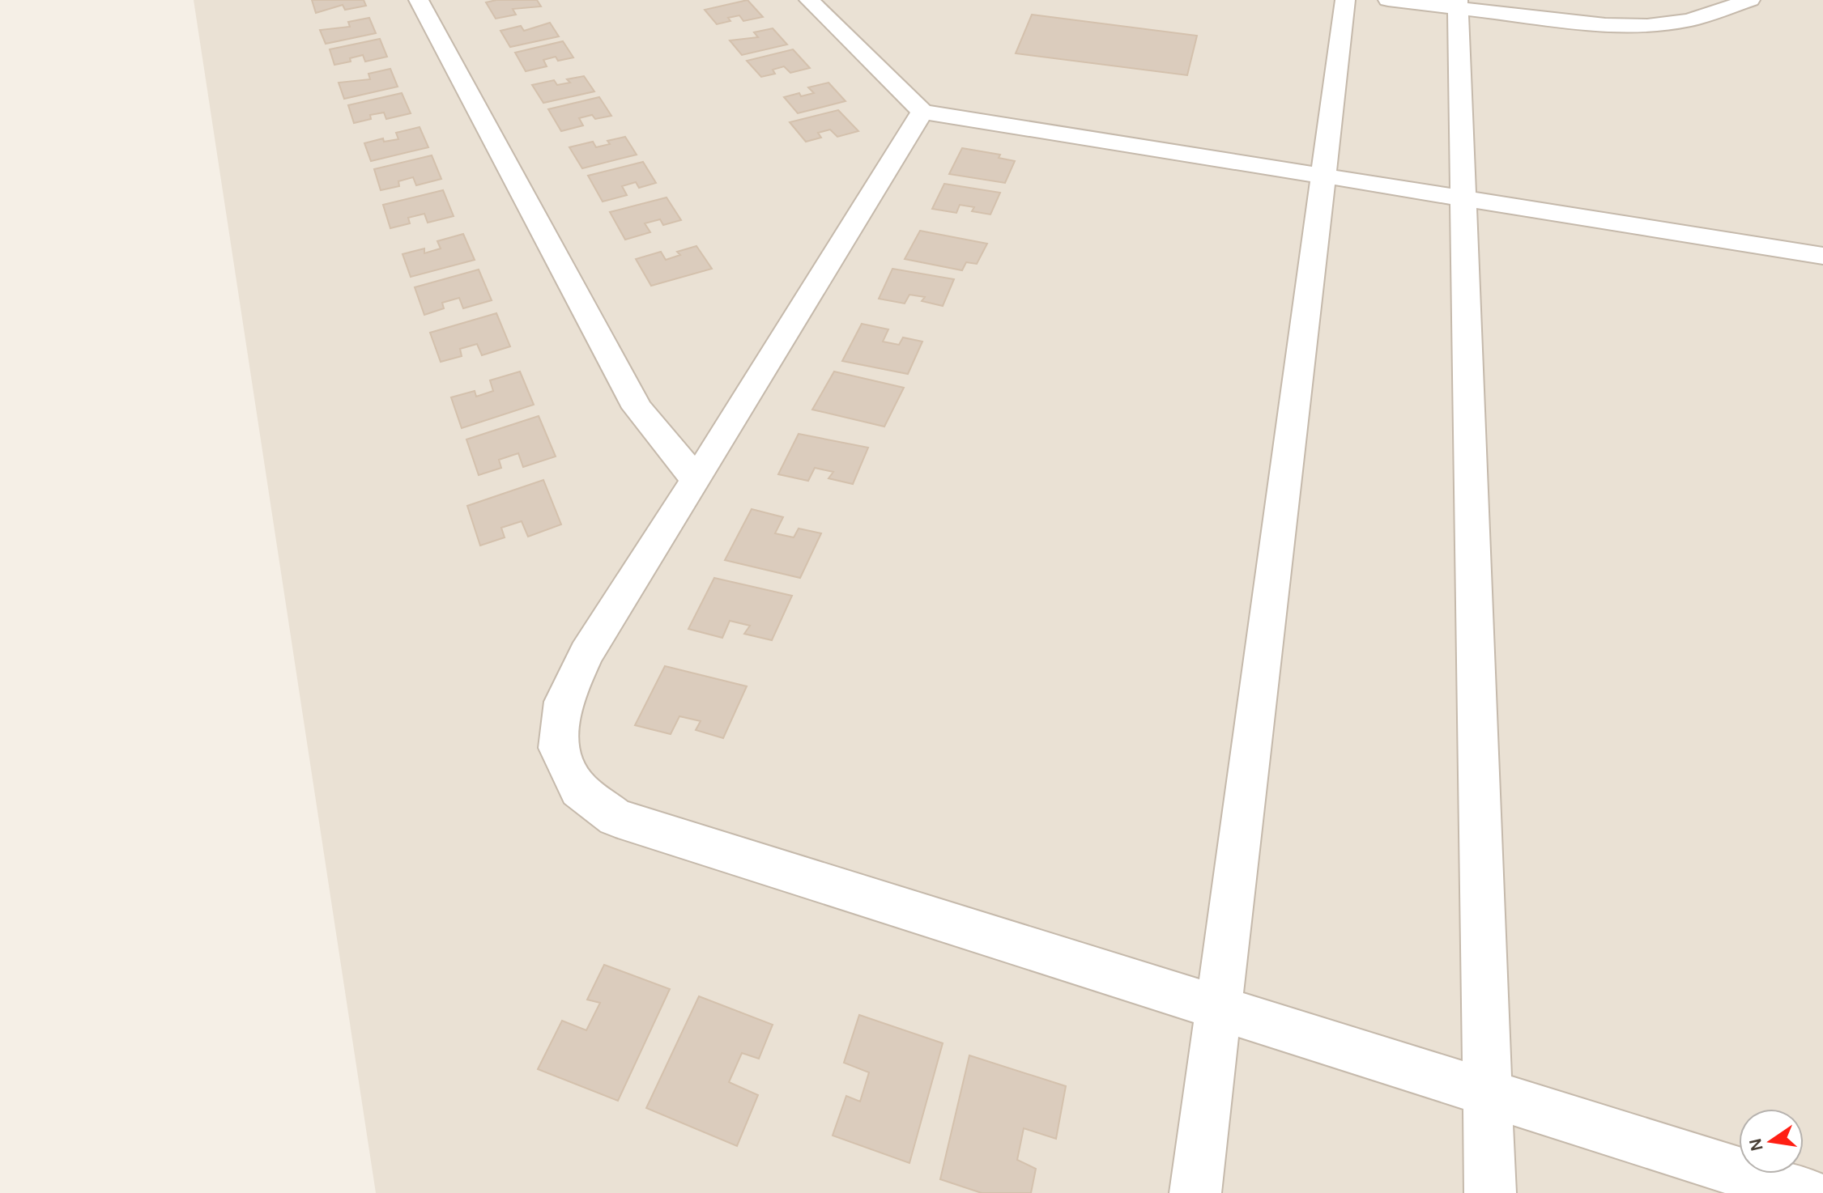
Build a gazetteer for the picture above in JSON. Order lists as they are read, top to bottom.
{
  "north": "left"
}
